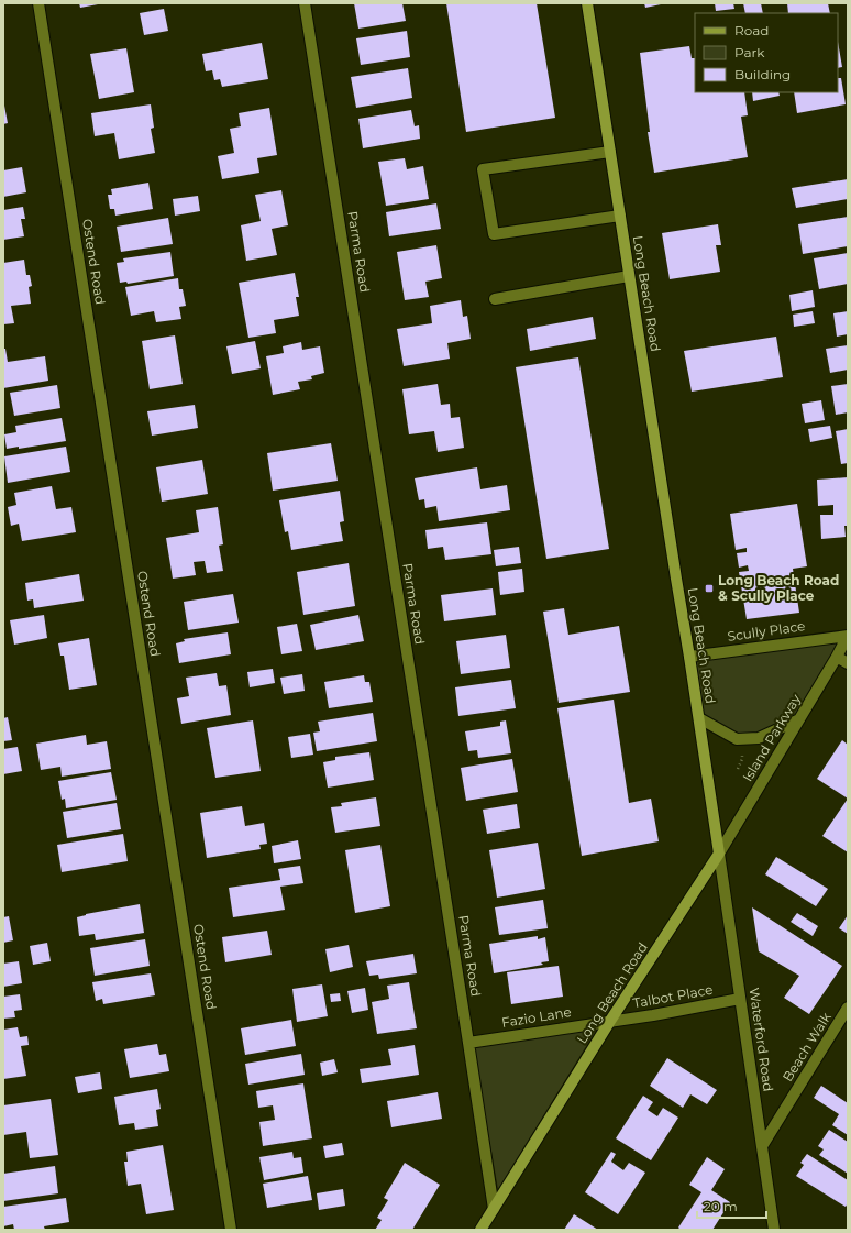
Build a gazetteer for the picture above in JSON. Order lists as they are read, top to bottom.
{
  "streets": {
    "main road": ["Long Beach Road"],
    "street": [
      "Parma Road",
      "Ostend Road",
      "Scully Place",
      "Island Parkway",
      "Talbot Place",
      "Fazio Lane",
      "Waterford Road",
      "Beach Walk"
    ]
  },
  "crossings": [
    ["Parma Road", "Long Beach Road"],
    ["Parma Road", "Fazio Lane"],
    ["Long Beach Road", "Scully Place"],
    ["Long Beach Road", "Island Parkway"],
    ["Long Beach Road", "Talbot Place"],
    ["Long Beach Road", "Fazio Lane"],
    ["Long Beach Road", "Waterford Road"],
    ["Scully Place", "Island Parkway"],
    ["Island Parkway", "Waterford Road"],
    ["Talbot Place", "Fazio Lane"],
    ["Talbot Place", "Waterford Road"],
    ["Waterford Road", "Beach Walk"]
  ],
  "places": {
    "transit": ["Long Beach Road & Scully Place"]
  },
  "legend": ["Road", "Park", "Building"],
  "scale_bar": "20 m"
}
